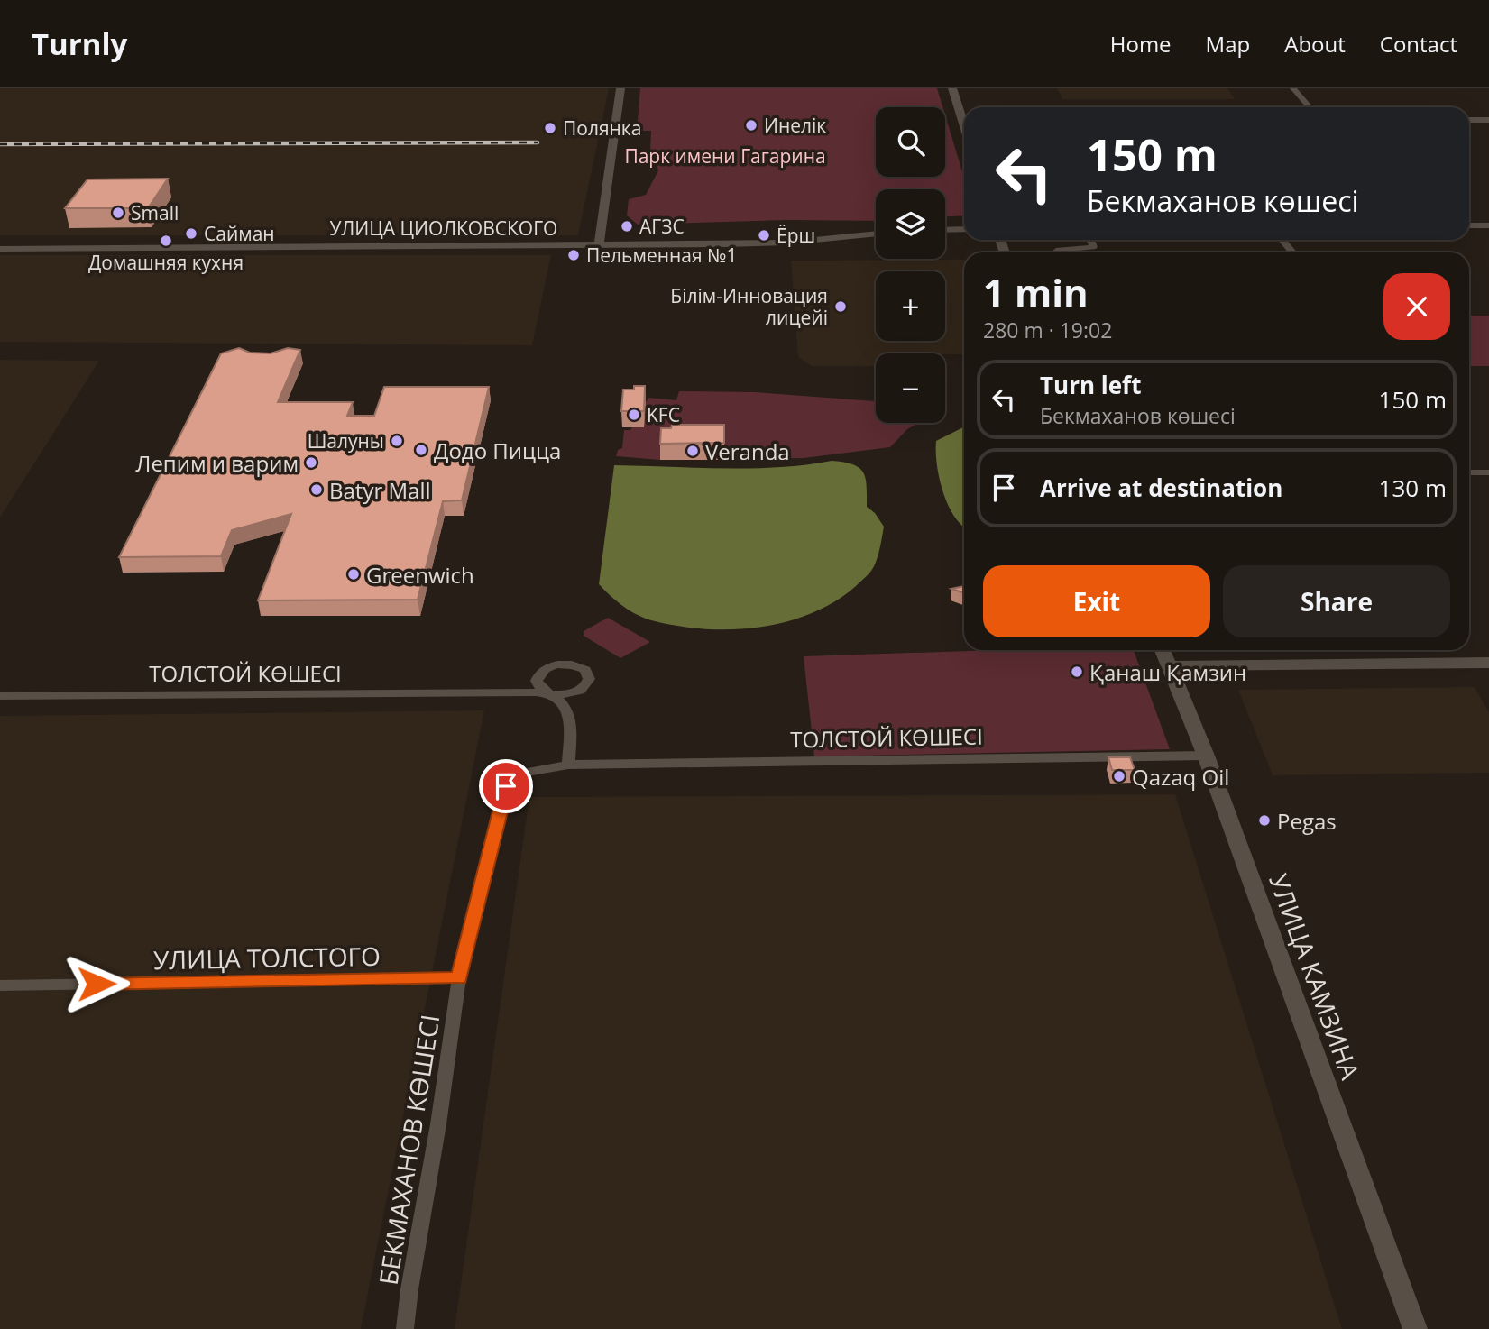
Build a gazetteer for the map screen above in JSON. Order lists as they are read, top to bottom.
{
  "streets": {
    "main road": ["УЛИЦА КАМЗИНА"],
    "street": [
      "УЛИЦА ЦИОЛКОВСКОГО",
      "ТОЛСТОЙ КӨШЕСІ",
      "УЛИЦА ТОЛСТОГО",
      "БЕКМАХАНОВ КӨШЕСІ"
    ]
  },
  "crossings": [
    ["ТОЛСТОЙ КӨШЕСІ", "УЛИЦА КАМЗИНА"],
    ["ТОЛСТОЙ КӨШЕСІ", "БЕКМАХАНОВ КӨШЕСІ"],
    ["УЛИЦА ТОЛСТОГО", "БЕКМАХАНОВ КӨШЕСІ"]
  ],
  "parks": ["Парк имени Гагарина"],
  "places": [
    "Инелік",
    "Полянка",
    "Small",
    "АГЗС",
    "Сайман",
    "Ёрш",
    "Домашняя кухня",
    "Пельменная №1",
    "Білім-Инновация лицейі",
    "KFC",
    "Шалуны",
    "Додо Пицца",
    "Veranda",
    "Лепим и варим",
    "Batyr Mall",
    "Greenwich",
    "Қанаш Қамзин",
    "Qazaq Oil",
    "Pegas"
  ],
  "page": {
    "header": "Turnly",
    "nav": [
      "Home",
      "Map",
      "About",
      "Contact"
    ],
    "map_buttons": ["+", "−"],
    "turn": ["150 m", "Бекмаханов көшесі"],
    "heading": ["1 min", "280 m · 19:02"],
    "list": [
      {
        "name": "Turn left",
        "note": "Бекмаханов көшесі",
        "value": "150 m"
      },
      {
        "name": "Arrive at destination",
        "value": "130 m"
      }
    ],
    "buttons": ["Exit", "Share"]
  }
}
